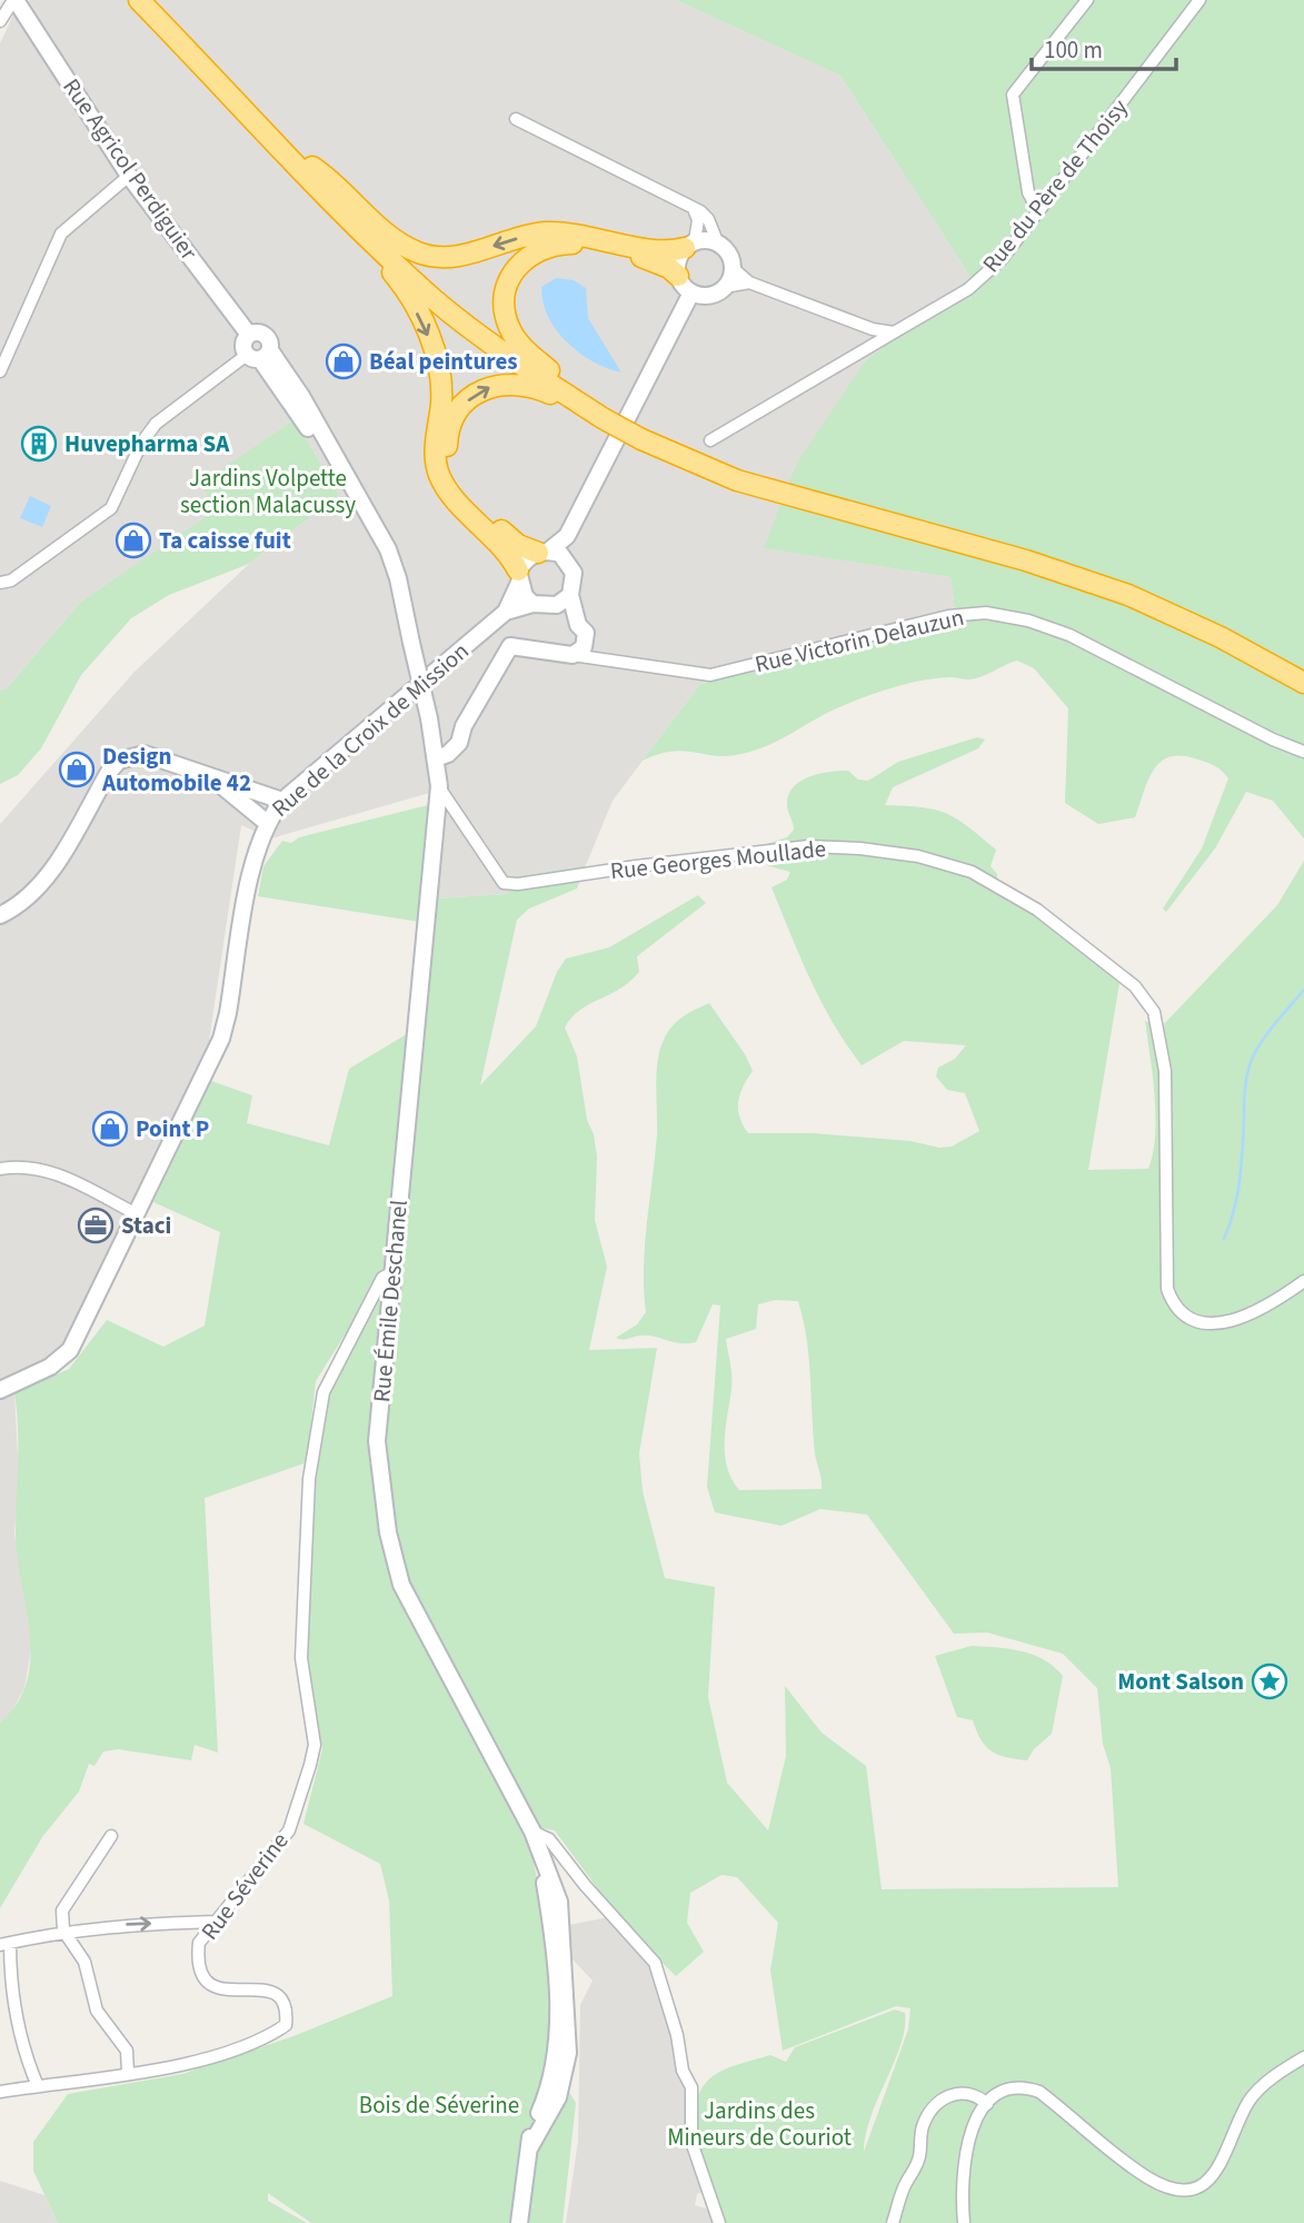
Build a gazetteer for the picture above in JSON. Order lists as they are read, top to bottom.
{
  "streets": {
    "main road": ["Rue Agricol Perdiguier", "Rue de la Croix de Mission", "Rue Émile Deschanel"],
    "street": [
      "Rue du Père de Thoisy",
      "Rue Victorin Delauzun",
      "Rue Georges Moullade",
      "Rue Séverine"
    ]
  },
  "crossings": [
    ["Rue Agricol Perdiguier", "Rue Émile Deschanel"],
    ["Rue Georges Moullade", "Rue Émile Deschanel"],
    ["Rue Émile Deschanel", "Rue Séverine"]
  ],
  "parks": ["Jardins Volpette section Malacussy", "Bois de Séverine", "Jardins des Mineurs de Couriot"],
  "places": {
    "shop": [
      "Béal peintures",
      "Ta caisse fuit",
      "Design Automobile 42",
      "Point P"
    ],
    "building": ["Huvepharma SA"],
    "office": ["Staci"],
    "place": ["Mont Salson"]
  },
  "scale_bar": "100 m"
}
